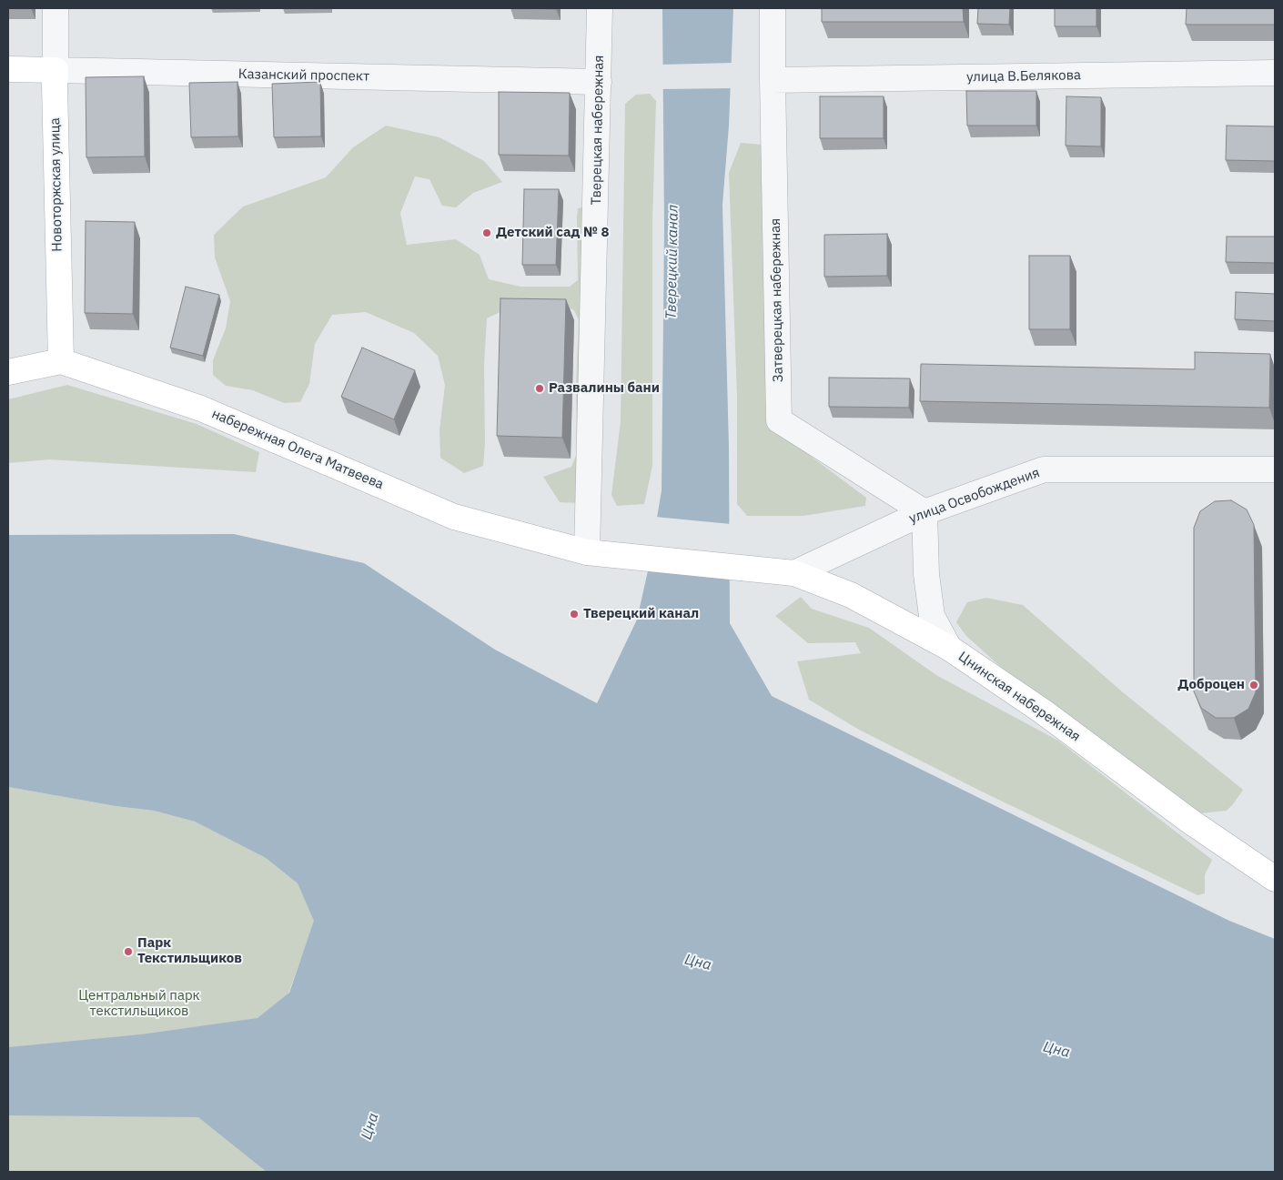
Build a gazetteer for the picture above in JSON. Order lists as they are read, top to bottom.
{
  "streets": {
    "main road": [
      "Казанский проспект",
      "Новоторжская улица",
      "набережная Олега Матвеева",
      "Цнинская набережная"
    ],
    "street": [
      "улица В.Белякова",
      "Тверецкая набережная",
      "Затверецкая набережная",
      "улица Освобождения"
    ]
  },
  "crossings": [
    ["Казанский проспект", "Тверецкая набережная"],
    ["Казанский проспект", "Новоторжская улица"],
    ["улица В.Белякова", "Затверецкая набережная"],
    ["Тверецкая набережная", "набережная Олега Матвеева"],
    ["Новоторжская улица", "набережная Олега Матвеева"],
    ["Затверецкая набережная", "улица Освобождения"],
    ["набережная Олега Матвеева", "Цнинская набережная"],
    ["улица Освобождения", "Цнинская набережная"]
  ],
  "water": ["Тверецкий канал", "Цна"],
  "parks": ["Центральный парк текстильщиков"],
  "places": [
    "Детский сад № 8",
    "Развалины бани",
    "Тверецкий канал",
    "Доброцен",
    "Парк Текстильщиков"
  ]
}
